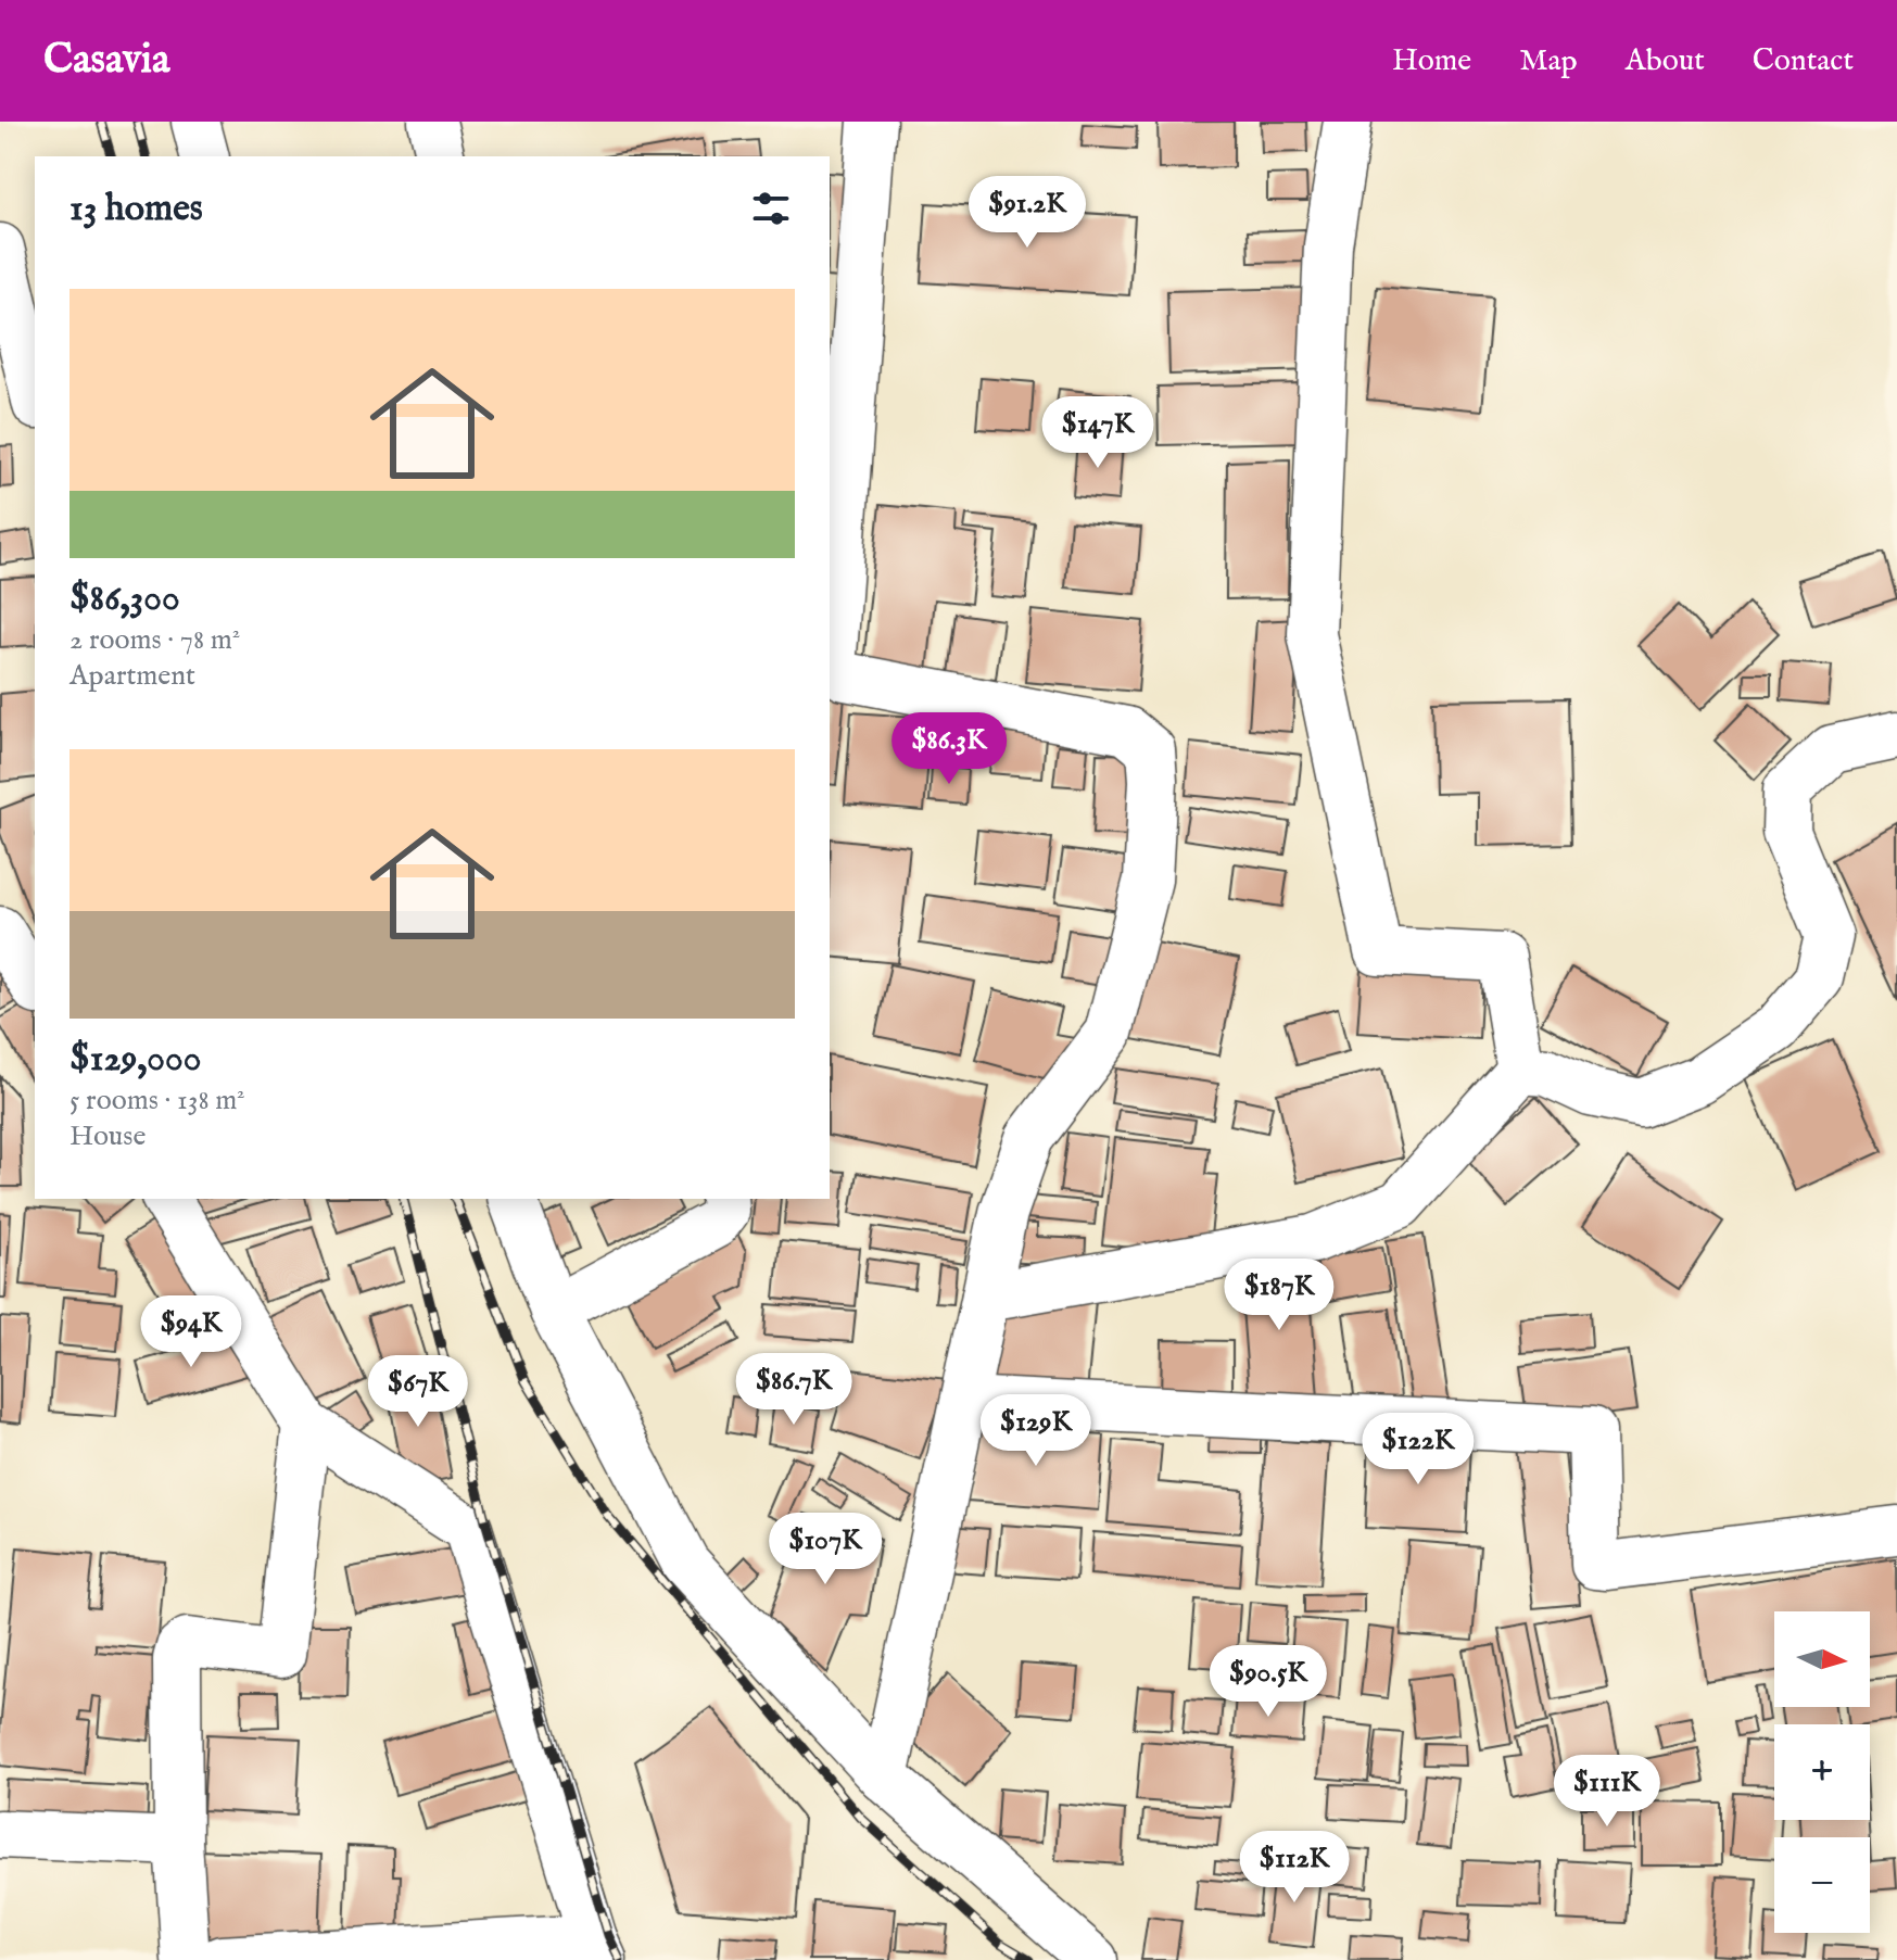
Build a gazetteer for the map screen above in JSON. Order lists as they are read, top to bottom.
{
  "north": "right",
  "page": {
    "header": "Casavia",
    "nav": [
      "Home",
      "Map",
      "About",
      "Contact"
    ],
    "heading": "13 homes",
    "price": [
      "$91.2K",
      "$147K",
      "$86.3K",
      "$187K",
      "$94K",
      "$86.7K",
      "$67K",
      "$129K",
      "$122K",
      "$107K",
      "$90.5K",
      "$111K",
      "$112K"
    ],
    "list": [
      {
        "name": "$86,300",
        "note": "2 rooms · 78 m² · Apartment"
      },
      {
        "name": "$129,000",
        "note": "5 rooms · 138 m² · House"
      }
    ],
    "map_buttons": ["+", "−"]
  }
}
